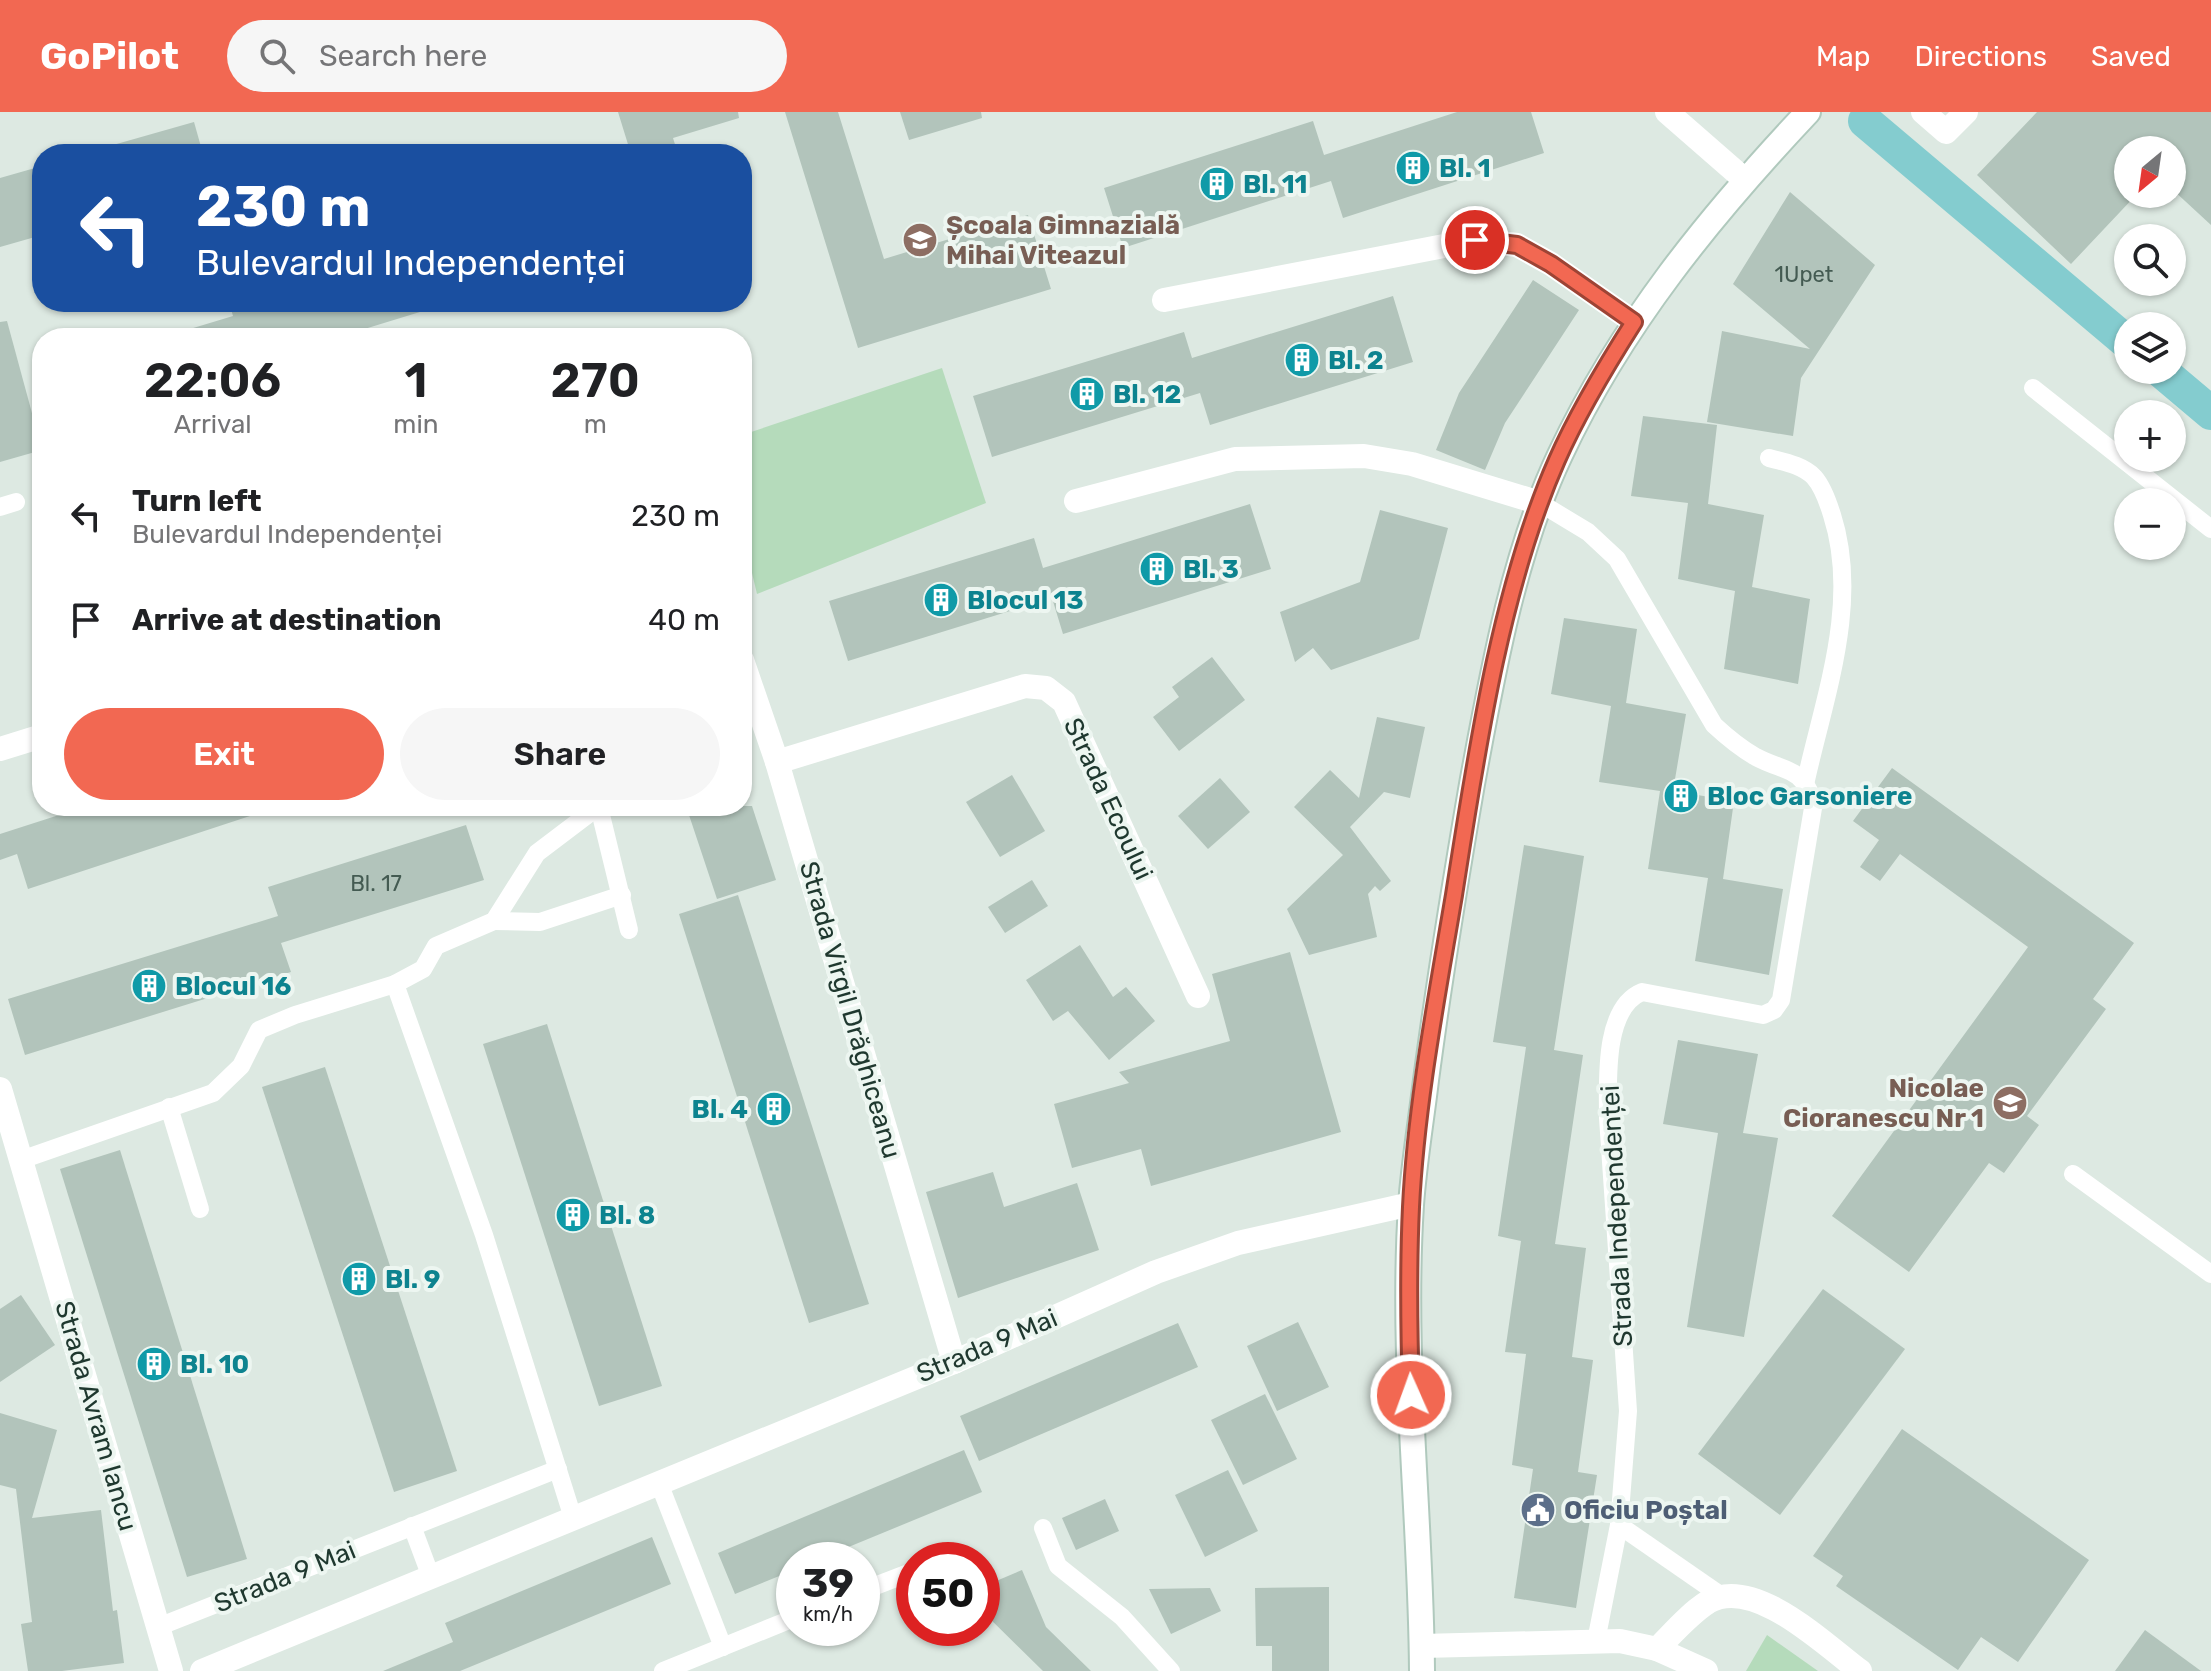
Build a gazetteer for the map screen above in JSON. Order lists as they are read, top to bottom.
{
  "streets": {
    "street": [
      "Strada Ecoului",
      "Strada Virgil Drăghiceanu",
      "Strada 9 Mai",
      "Strada Avram Iancu"
    ],
    "lane": ["Strada Independenței"]
  },
  "crossings": [
    ["Strada Ecoului", "Strada Virgil Drăghiceanu"],
    ["Strada Virgil Drăghiceanu", "Strada 9 Mai"],
    ["Strada 9 Mai", "Strada Avram Iancu"]
  ],
  "places": {
    "building": [
      "Bl. 1",
      "Bl. 11",
      "Bl. 2",
      "Bl. 12",
      "Bl. 3",
      "Blocul 13",
      "Bloc Garsoniere",
      "Blocul 16",
      "Bl. 4",
      "Bl. 8",
      "Bl. 9",
      "Bl. 10"
    ],
    "school or university": ["Școala Gimnazială Mihai Viteazul", "Nicolae Cioranescu Nr 1"],
    "public building": ["Oficiu Poștal"]
  },
  "house_numbers": ["1Upet", "Bl. 17"],
  "north": "bottom left",
  "page": {
    "header": "GoPilot",
    "search": "Search here",
    "nav": ["Map", "Directions", "Saved"],
    "map_buttons": ["+", "−"],
    "turn": ["230 m", "Bulevardul Independenței"],
    "eta": [
      "22:06",
      "Arrival",
      "1",
      "min",
      "270",
      "m"
    ],
    "list": [
      {
        "name": "Turn left",
        "note": "Bulevardul Independenței",
        "value": "230 m"
      },
      {
        "name": "Arrive at destination",
        "value": "40 m"
      }
    ],
    "buttons": ["Exit", "Share"],
    "speed": "39 km/h",
    "limit": "50"
  }
}
